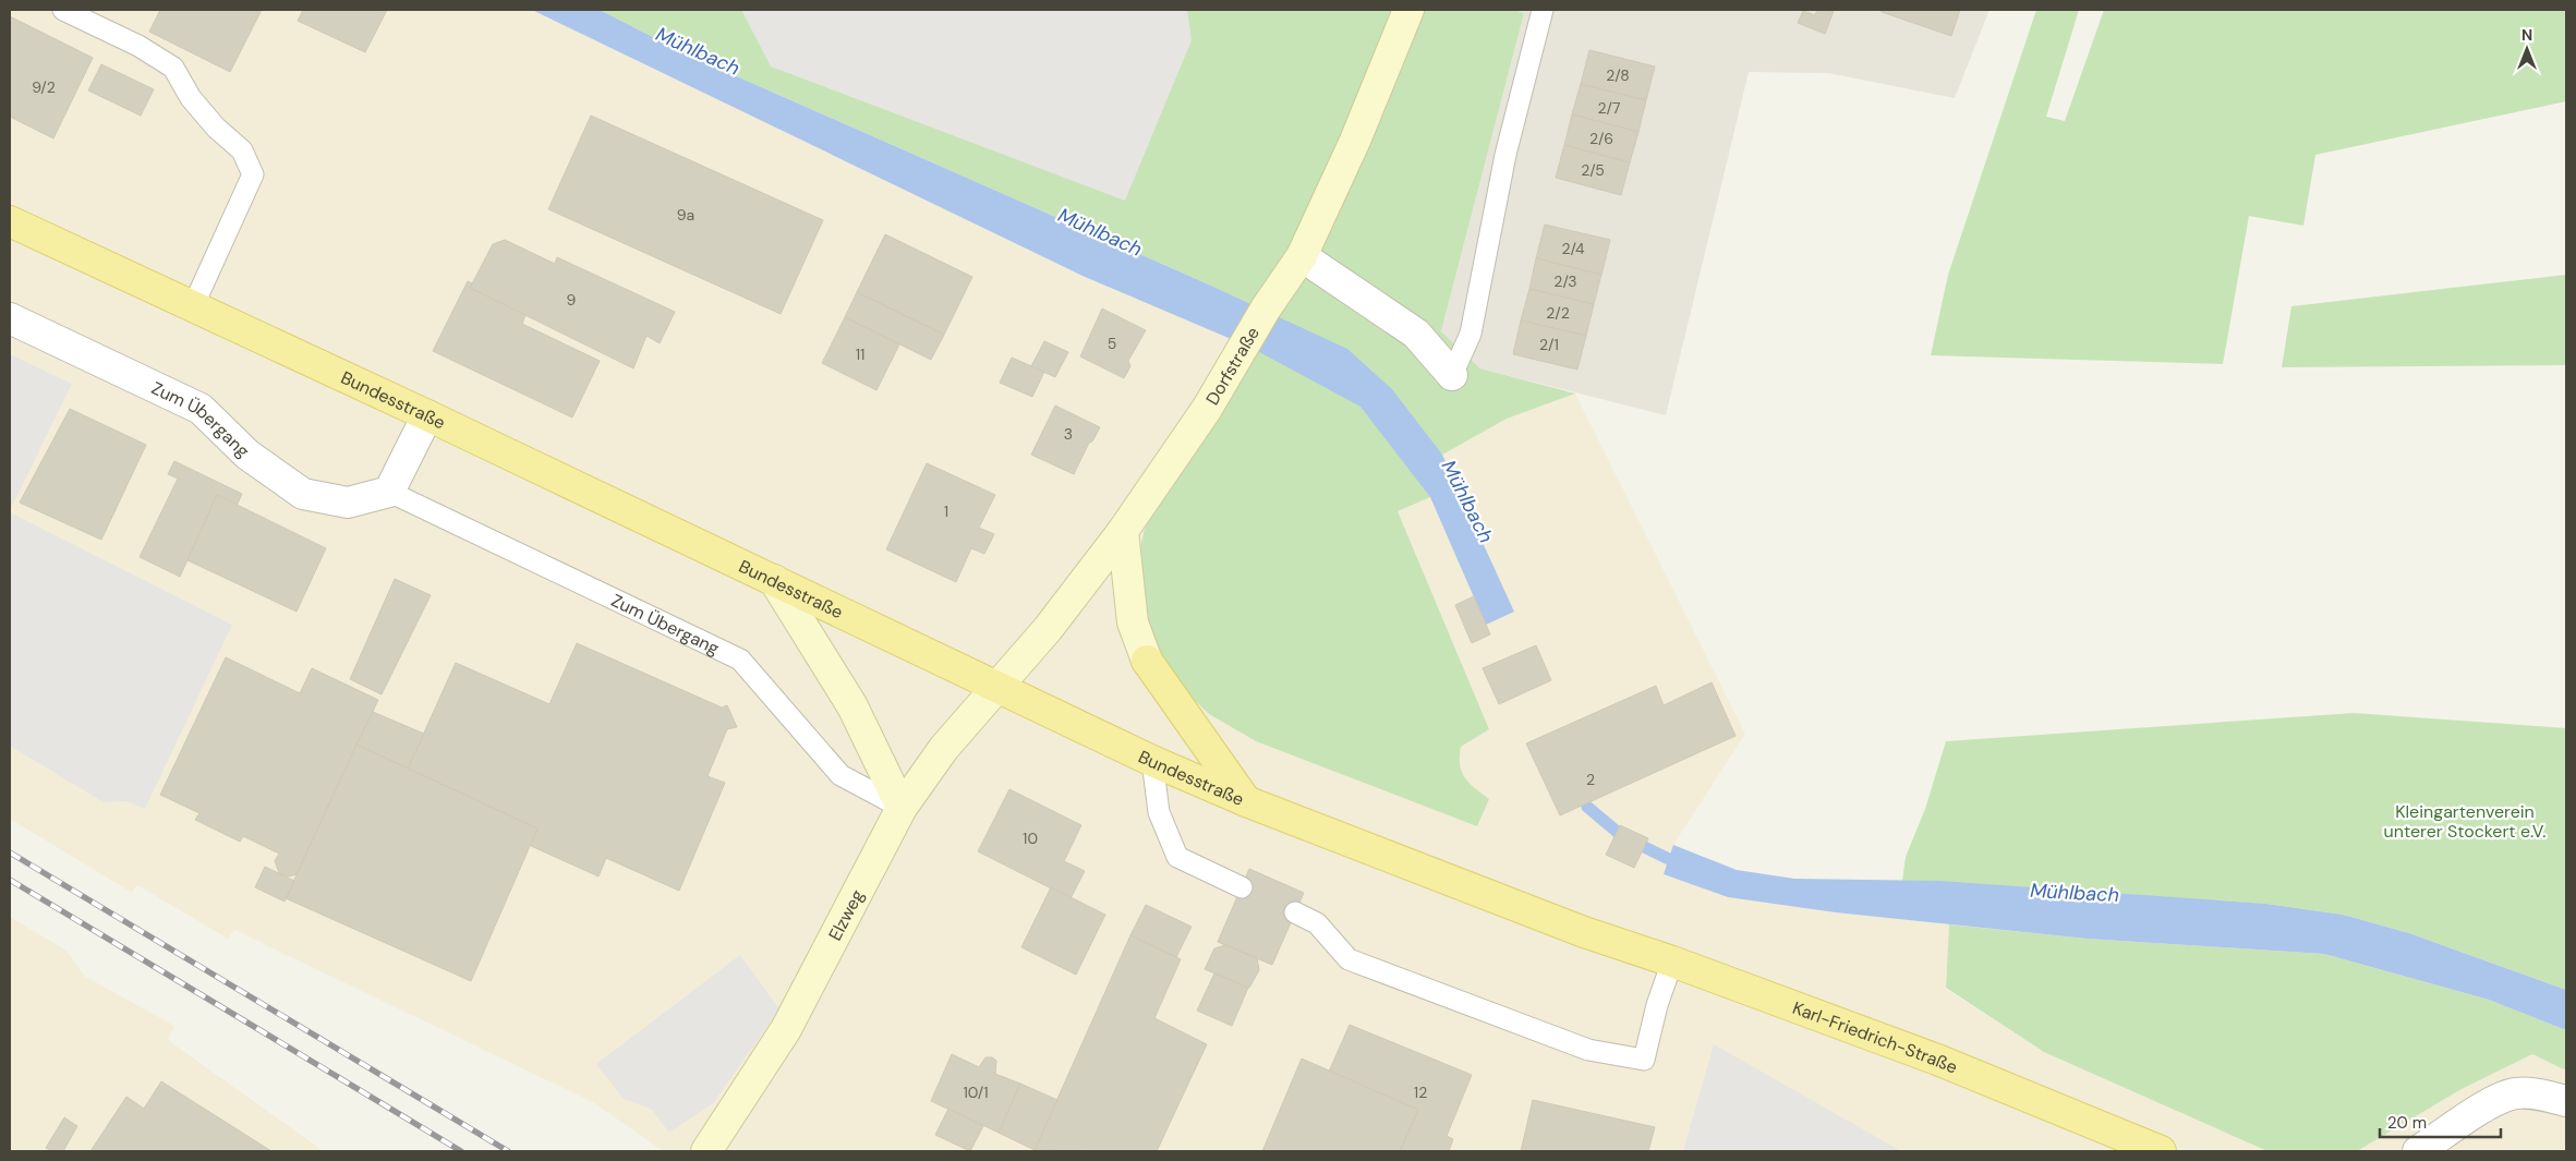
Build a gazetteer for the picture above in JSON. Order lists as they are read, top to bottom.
{
  "streets": {
    "main road": ["Bundesstraße", "Karl-Friedrich-Straße"],
    "street": ["Dorfstraße", "Zum Übergang", "Elzweg"]
  },
  "crossings": [
    ["Dorfstraße", "Bundesstraße"],
    ["Dorfstraße", "Elzweg"],
    ["Bundesstraße", "Elzweg"],
    ["Bundesstraße", "Karl-Friedrich-Straße"],
    ["Zum Übergang", "Elzweg"]
  ],
  "water": ["Mühlbach"],
  "parks": ["Kleingartenverein unterer Stockert e.V."],
  "house_numbers": [
    "2/8",
    "9/2",
    "2/7",
    "2/6",
    "2/5",
    "9a",
    "2/4",
    "2/3",
    "9",
    "2/2",
    "5",
    "2/1",
    "11",
    "3",
    "1",
    "2",
    "10",
    "10/1",
    "12"
  ],
  "scale_bar": "20 m",
  "north": "top"
}
